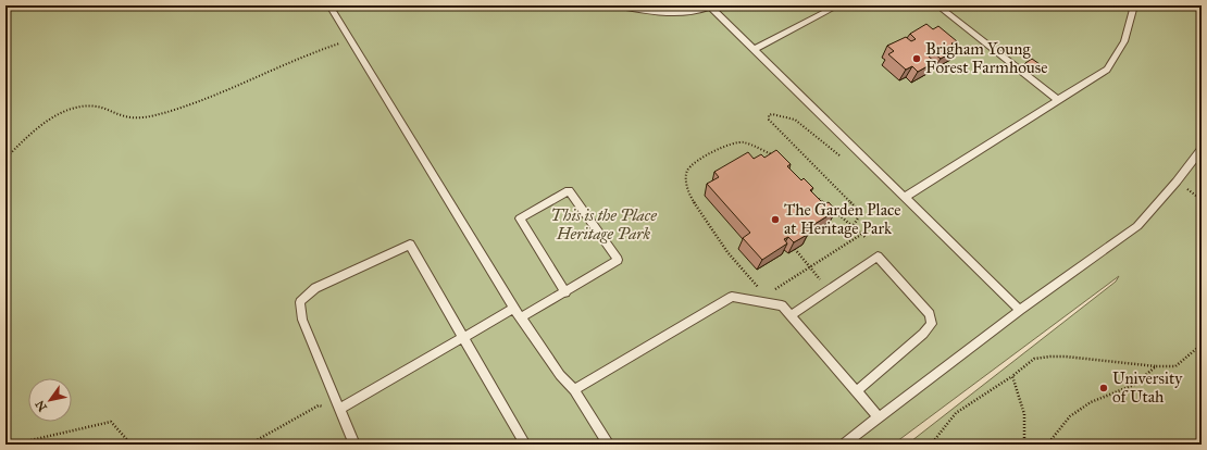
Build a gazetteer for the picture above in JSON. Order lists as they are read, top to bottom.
{
  "parks": ["This is the Place Heritage Park"],
  "places": ["Brigham Young Forest Farmhouse", "The Garden Place at Heritage Park", "University of Utah"],
  "north": "bottom left"
}
